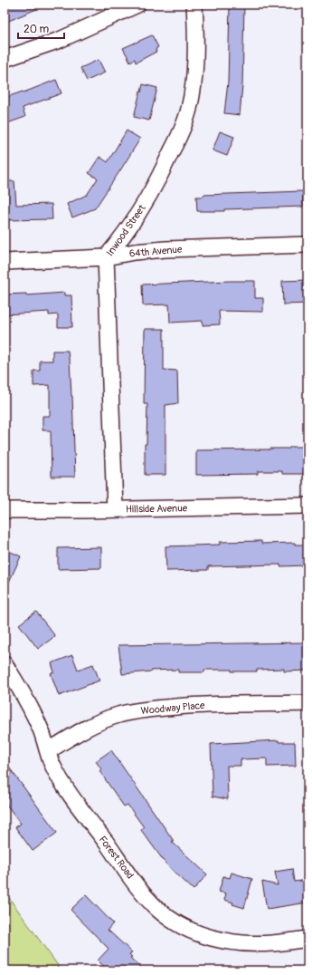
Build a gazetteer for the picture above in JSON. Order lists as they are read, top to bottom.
{
  "streets": {
    "street": [
      "Inwood Street",
      "64th Avenue",
      "Hillside Avenue",
      "Woodway Place",
      "Forest Road"
    ]
  },
  "crossings": [
    ["Inwood Street", "64th Avenue"],
    ["Inwood Street", "Hillside Avenue"],
    ["Woodway Place", "Forest Road"]
  ],
  "scale_bar": "20 m"
}
